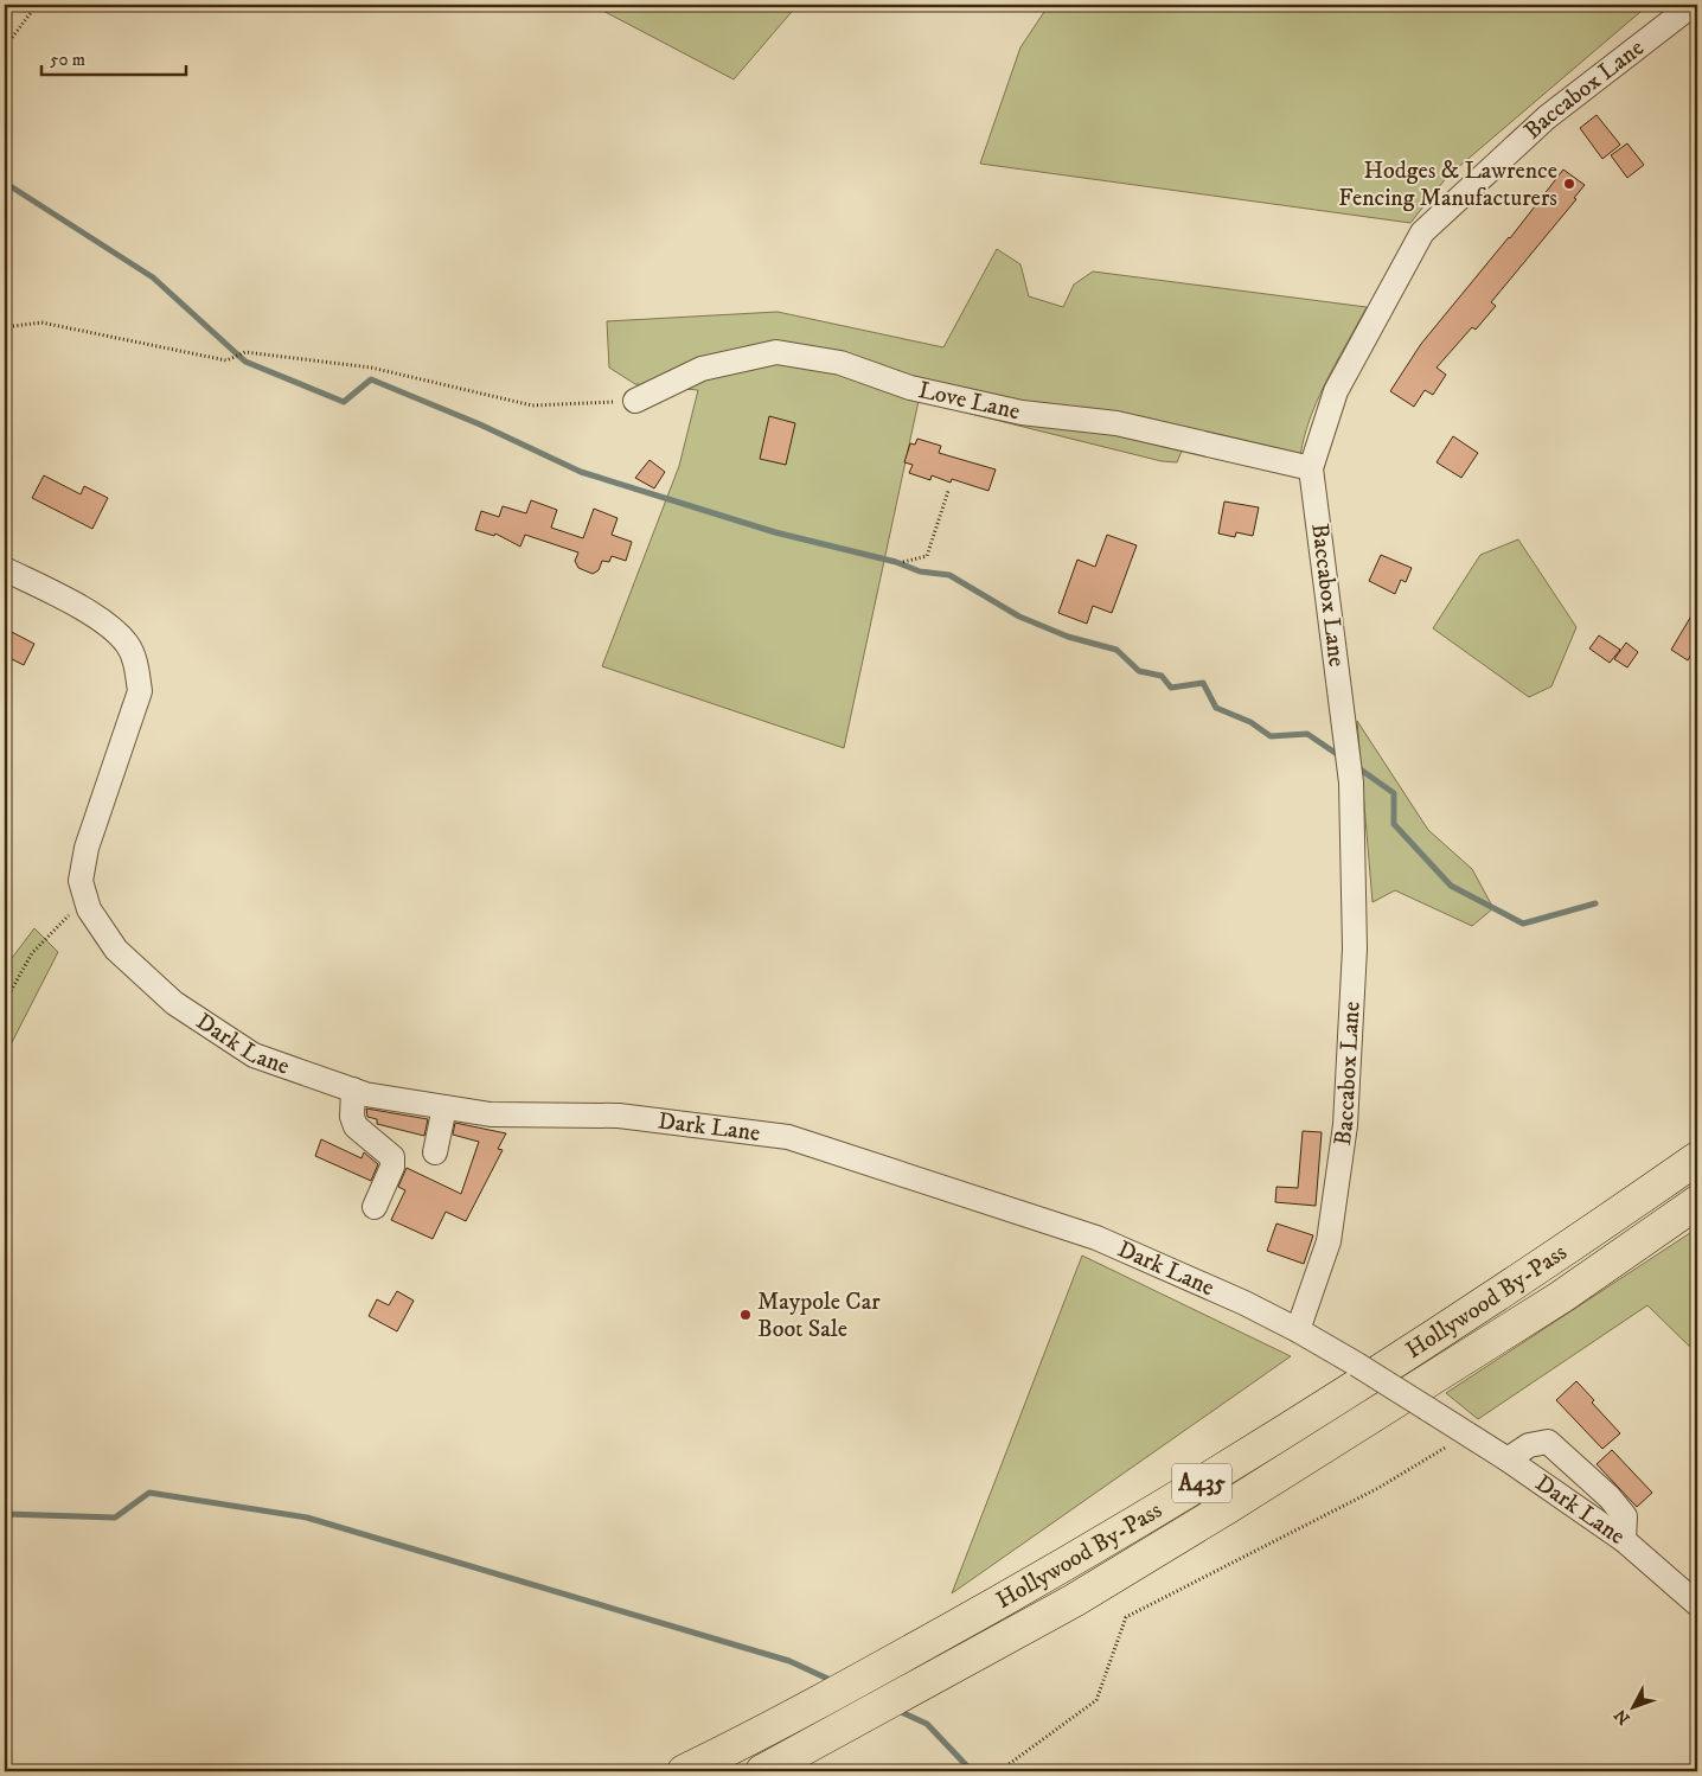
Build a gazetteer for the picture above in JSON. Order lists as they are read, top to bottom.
{
  "streets": {
    "highway": ["Hollywood By-Pass", "A435"],
    "street": ["Baccabox Lane", "Love Lane", "Dark Lane"]
  },
  "crossings": [
    ["Baccabox Lane", "Love Lane"],
    ["Baccabox Lane", "Dark Lane"]
  ],
  "places": ["Hodges & Lawrence Fencing Manufacturers", "Maypole Car Boot Sale"],
  "scale_bar": "50 m",
  "north": "bottom left"
}
